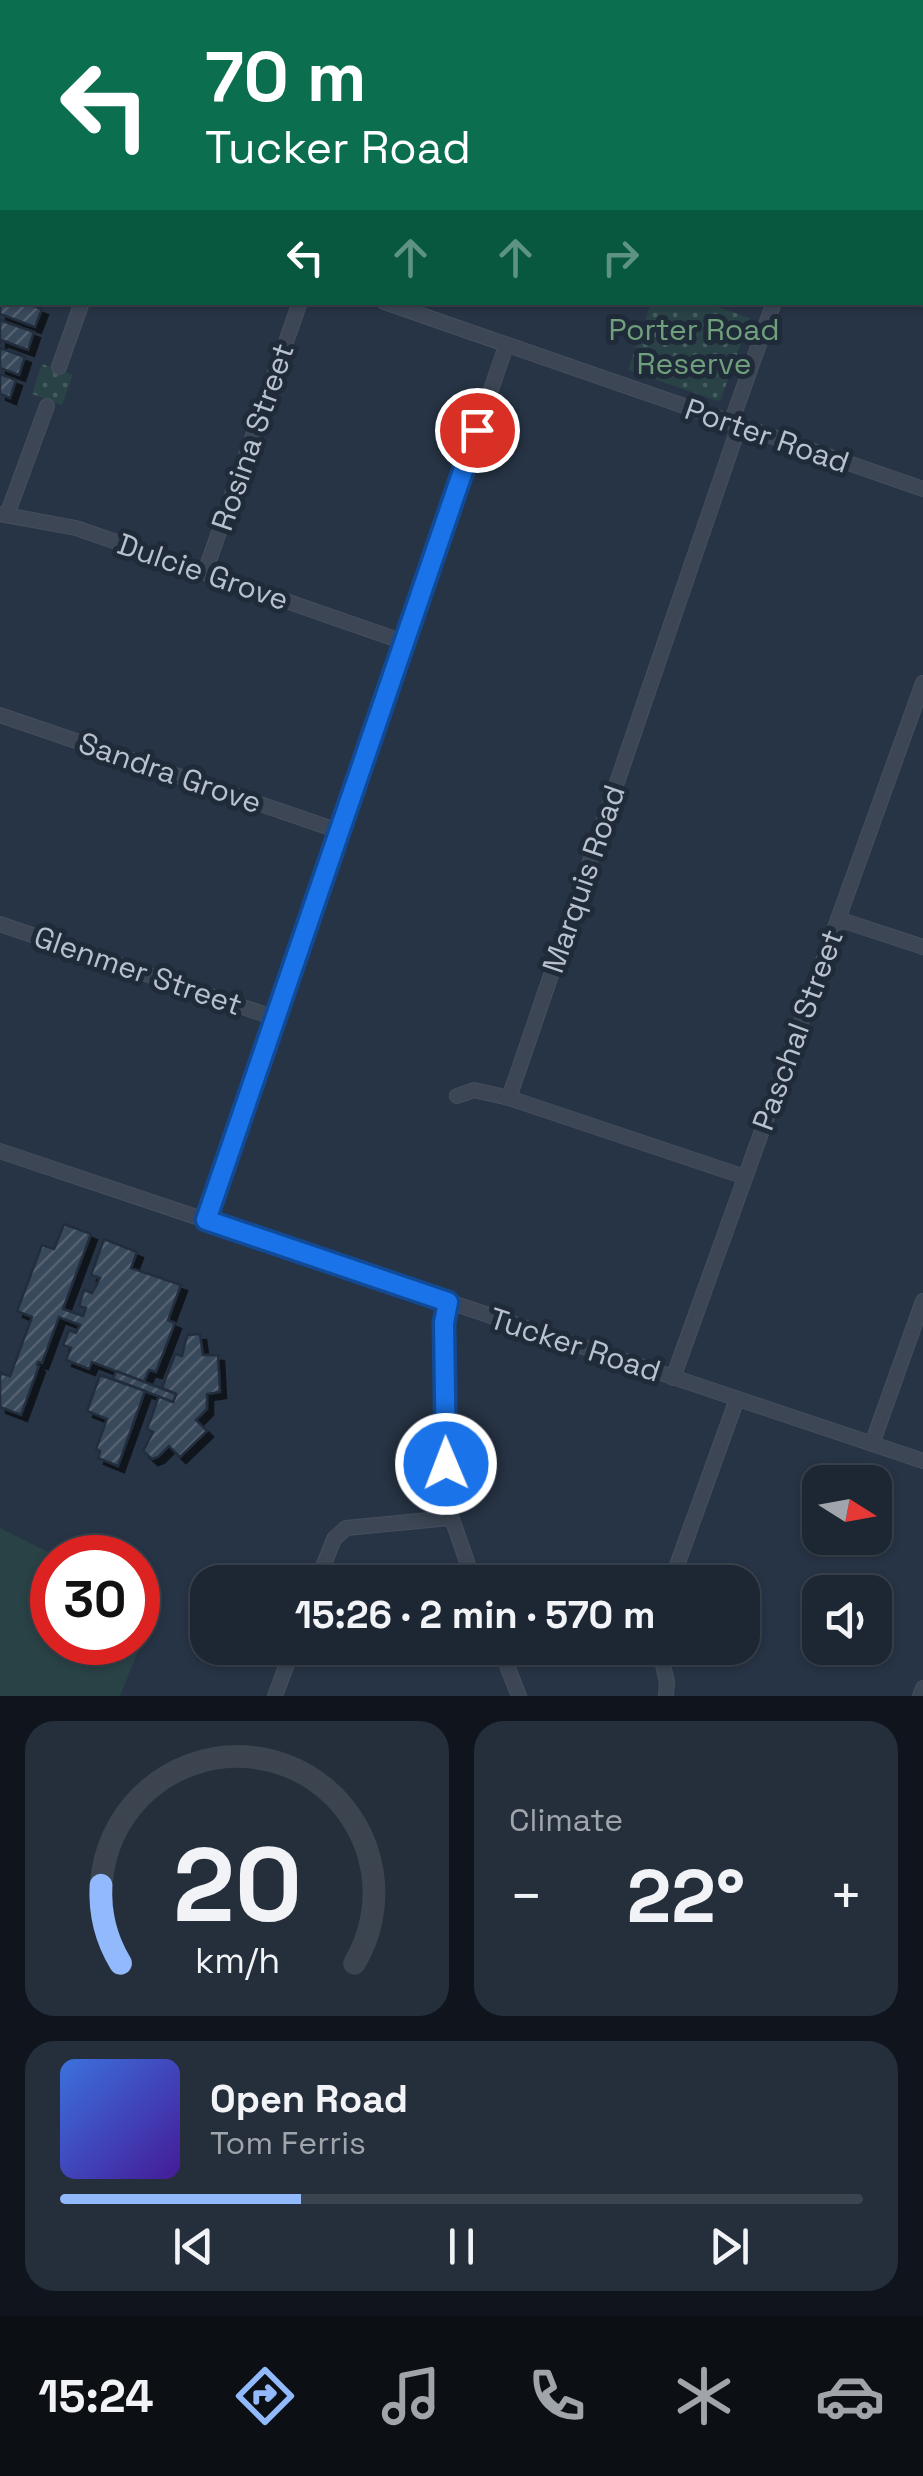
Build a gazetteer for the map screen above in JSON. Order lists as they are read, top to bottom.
{
  "streets": {
    "street": [
      "Porter Road",
      "Rosina Street",
      "Dulcie Grove",
      "Sandra Grove",
      "Marquis Road",
      "Glenmer Street",
      "Paschal Street",
      "Tucker Road"
    ]
  },
  "crossings": [
    ["Porter Road", "Marquis Road"],
    ["Rosina Street", "Dulcie Grove"],
    ["Paschal Street", "Tucker Road"]
  ],
  "parks": ["Porter Road Reserve"],
  "north": "right",
  "page": {
    "turn": ["70 m", "Tucker Road"],
    "limit": "30",
    "trip": "15:26 · 2 min · 570 m",
    "tile": "Climate",
    "heat": ["−", "22°", "+"],
    "song": ["Open Road", "Tom Ferris"],
    "tabs": "15:24",
    "gauge": ["20", "km/h"]
  }
}
